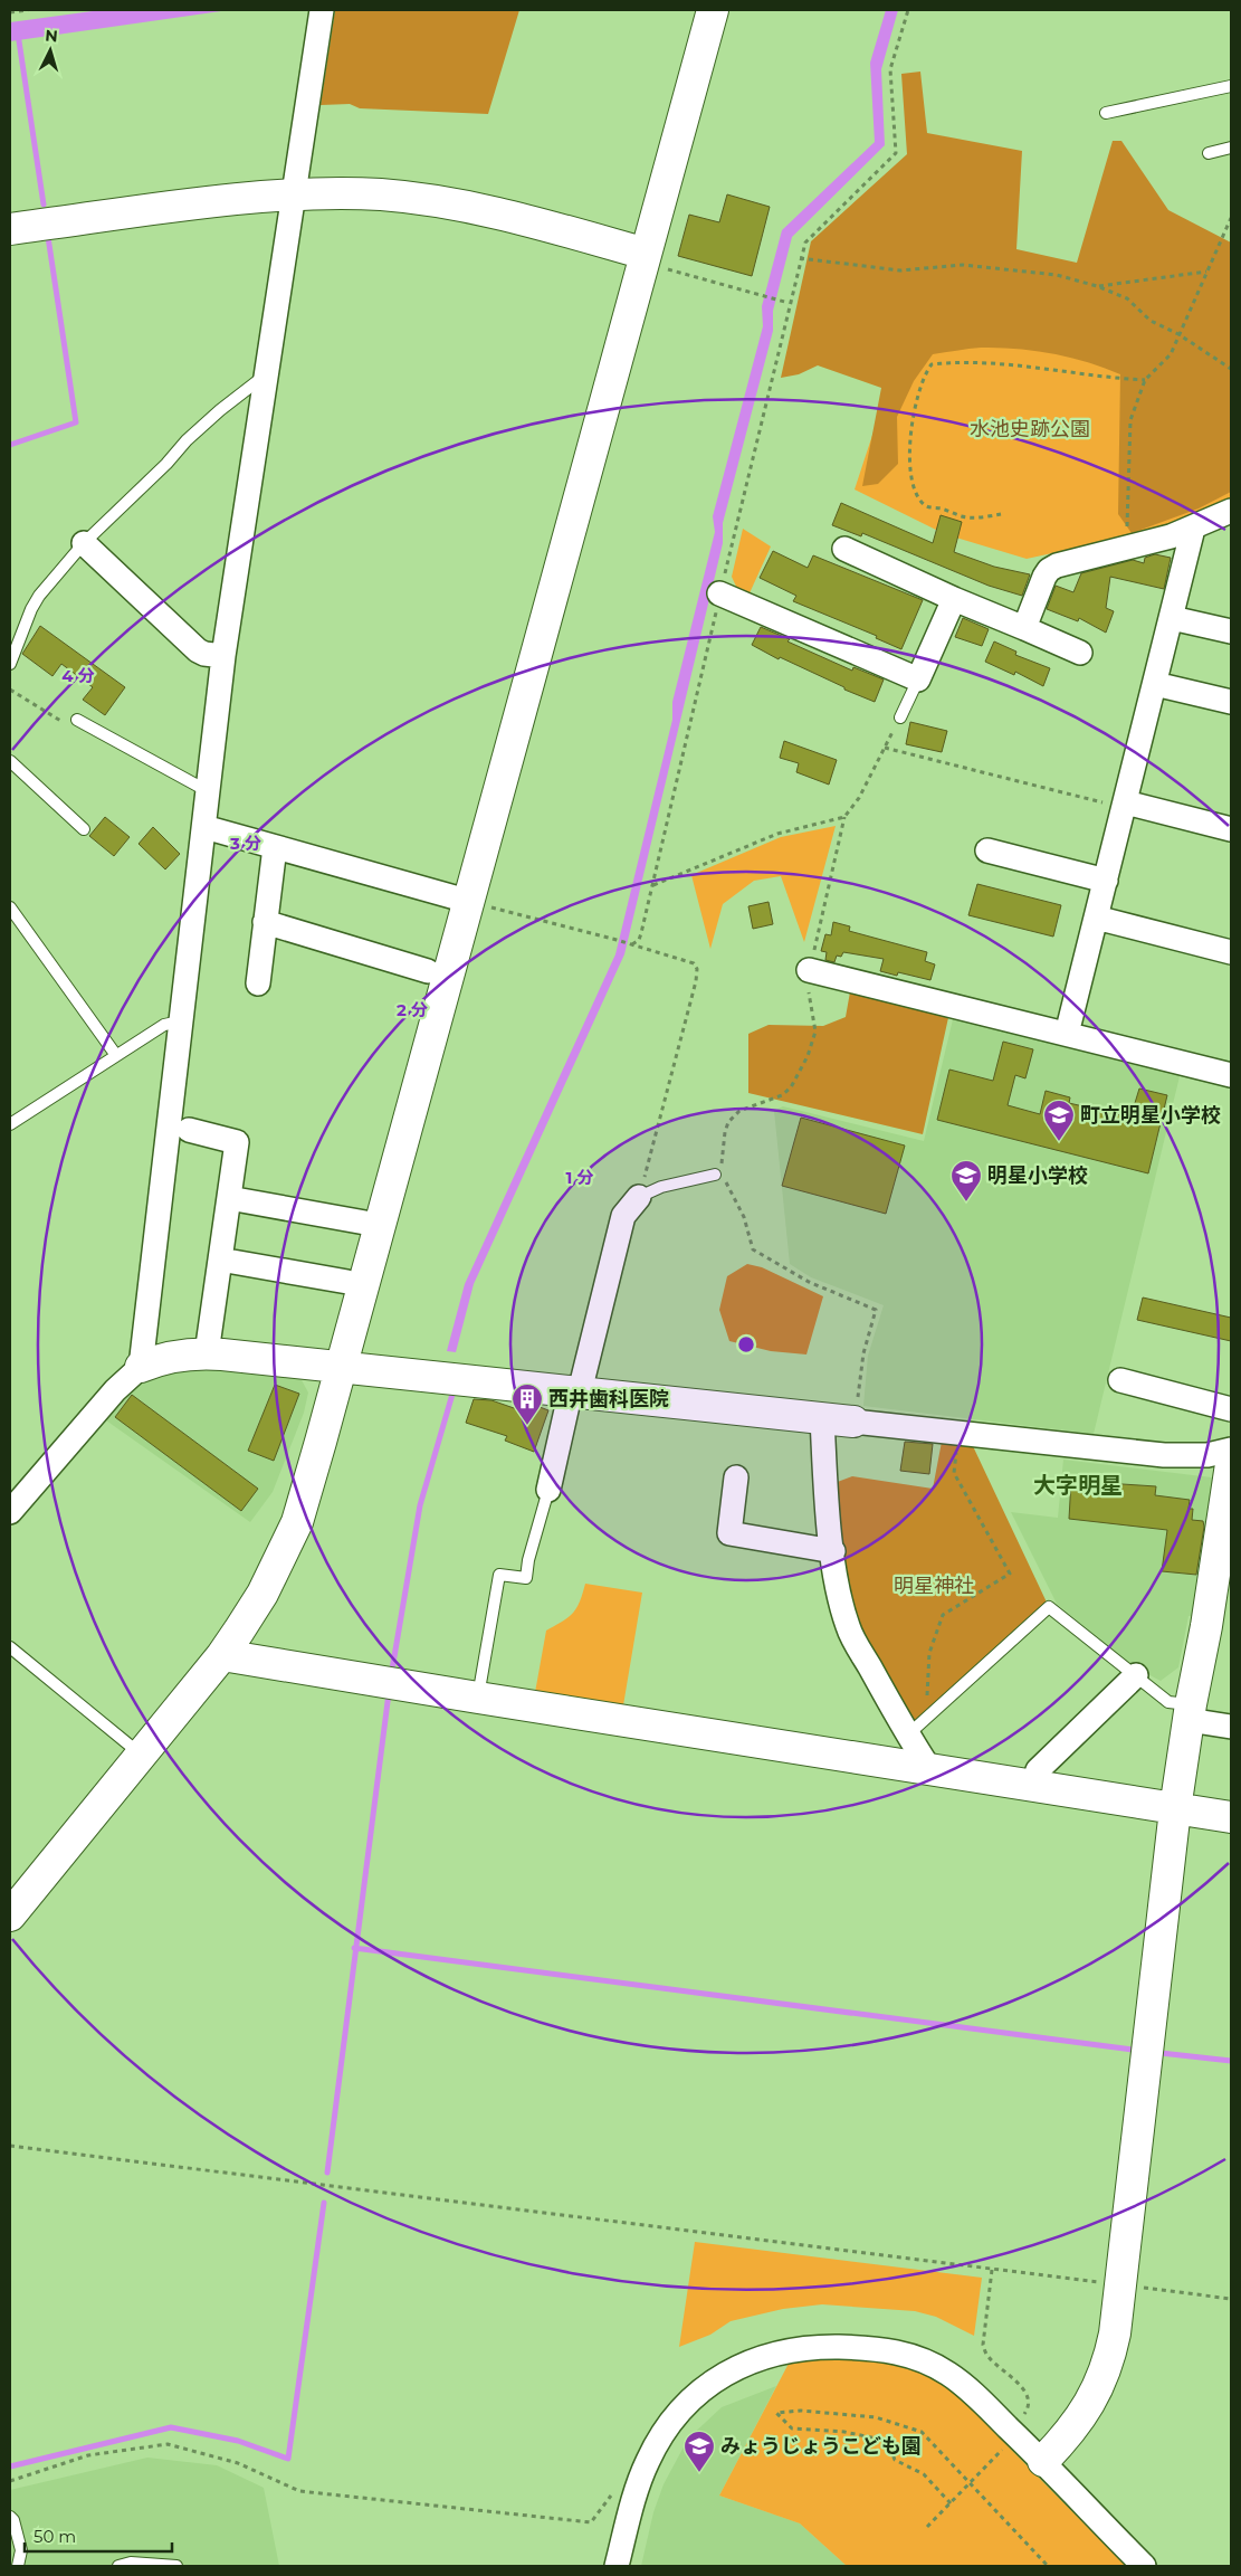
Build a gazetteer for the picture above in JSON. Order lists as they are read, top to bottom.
{
  "districts": ["大字明星"],
  "parks": ["水池史跡公園", "明星神社"],
  "places": {
    "school or university": ["町立明星小学校", "明星小学校", "みょうじょうこども園"],
    "building": ["西井歯科医院"]
  },
  "scale_bar": "50 m",
  "north": "top",
  "rings": [
    "4 分",
    "3 分",
    "2 分",
    "1 分"
  ]
}
